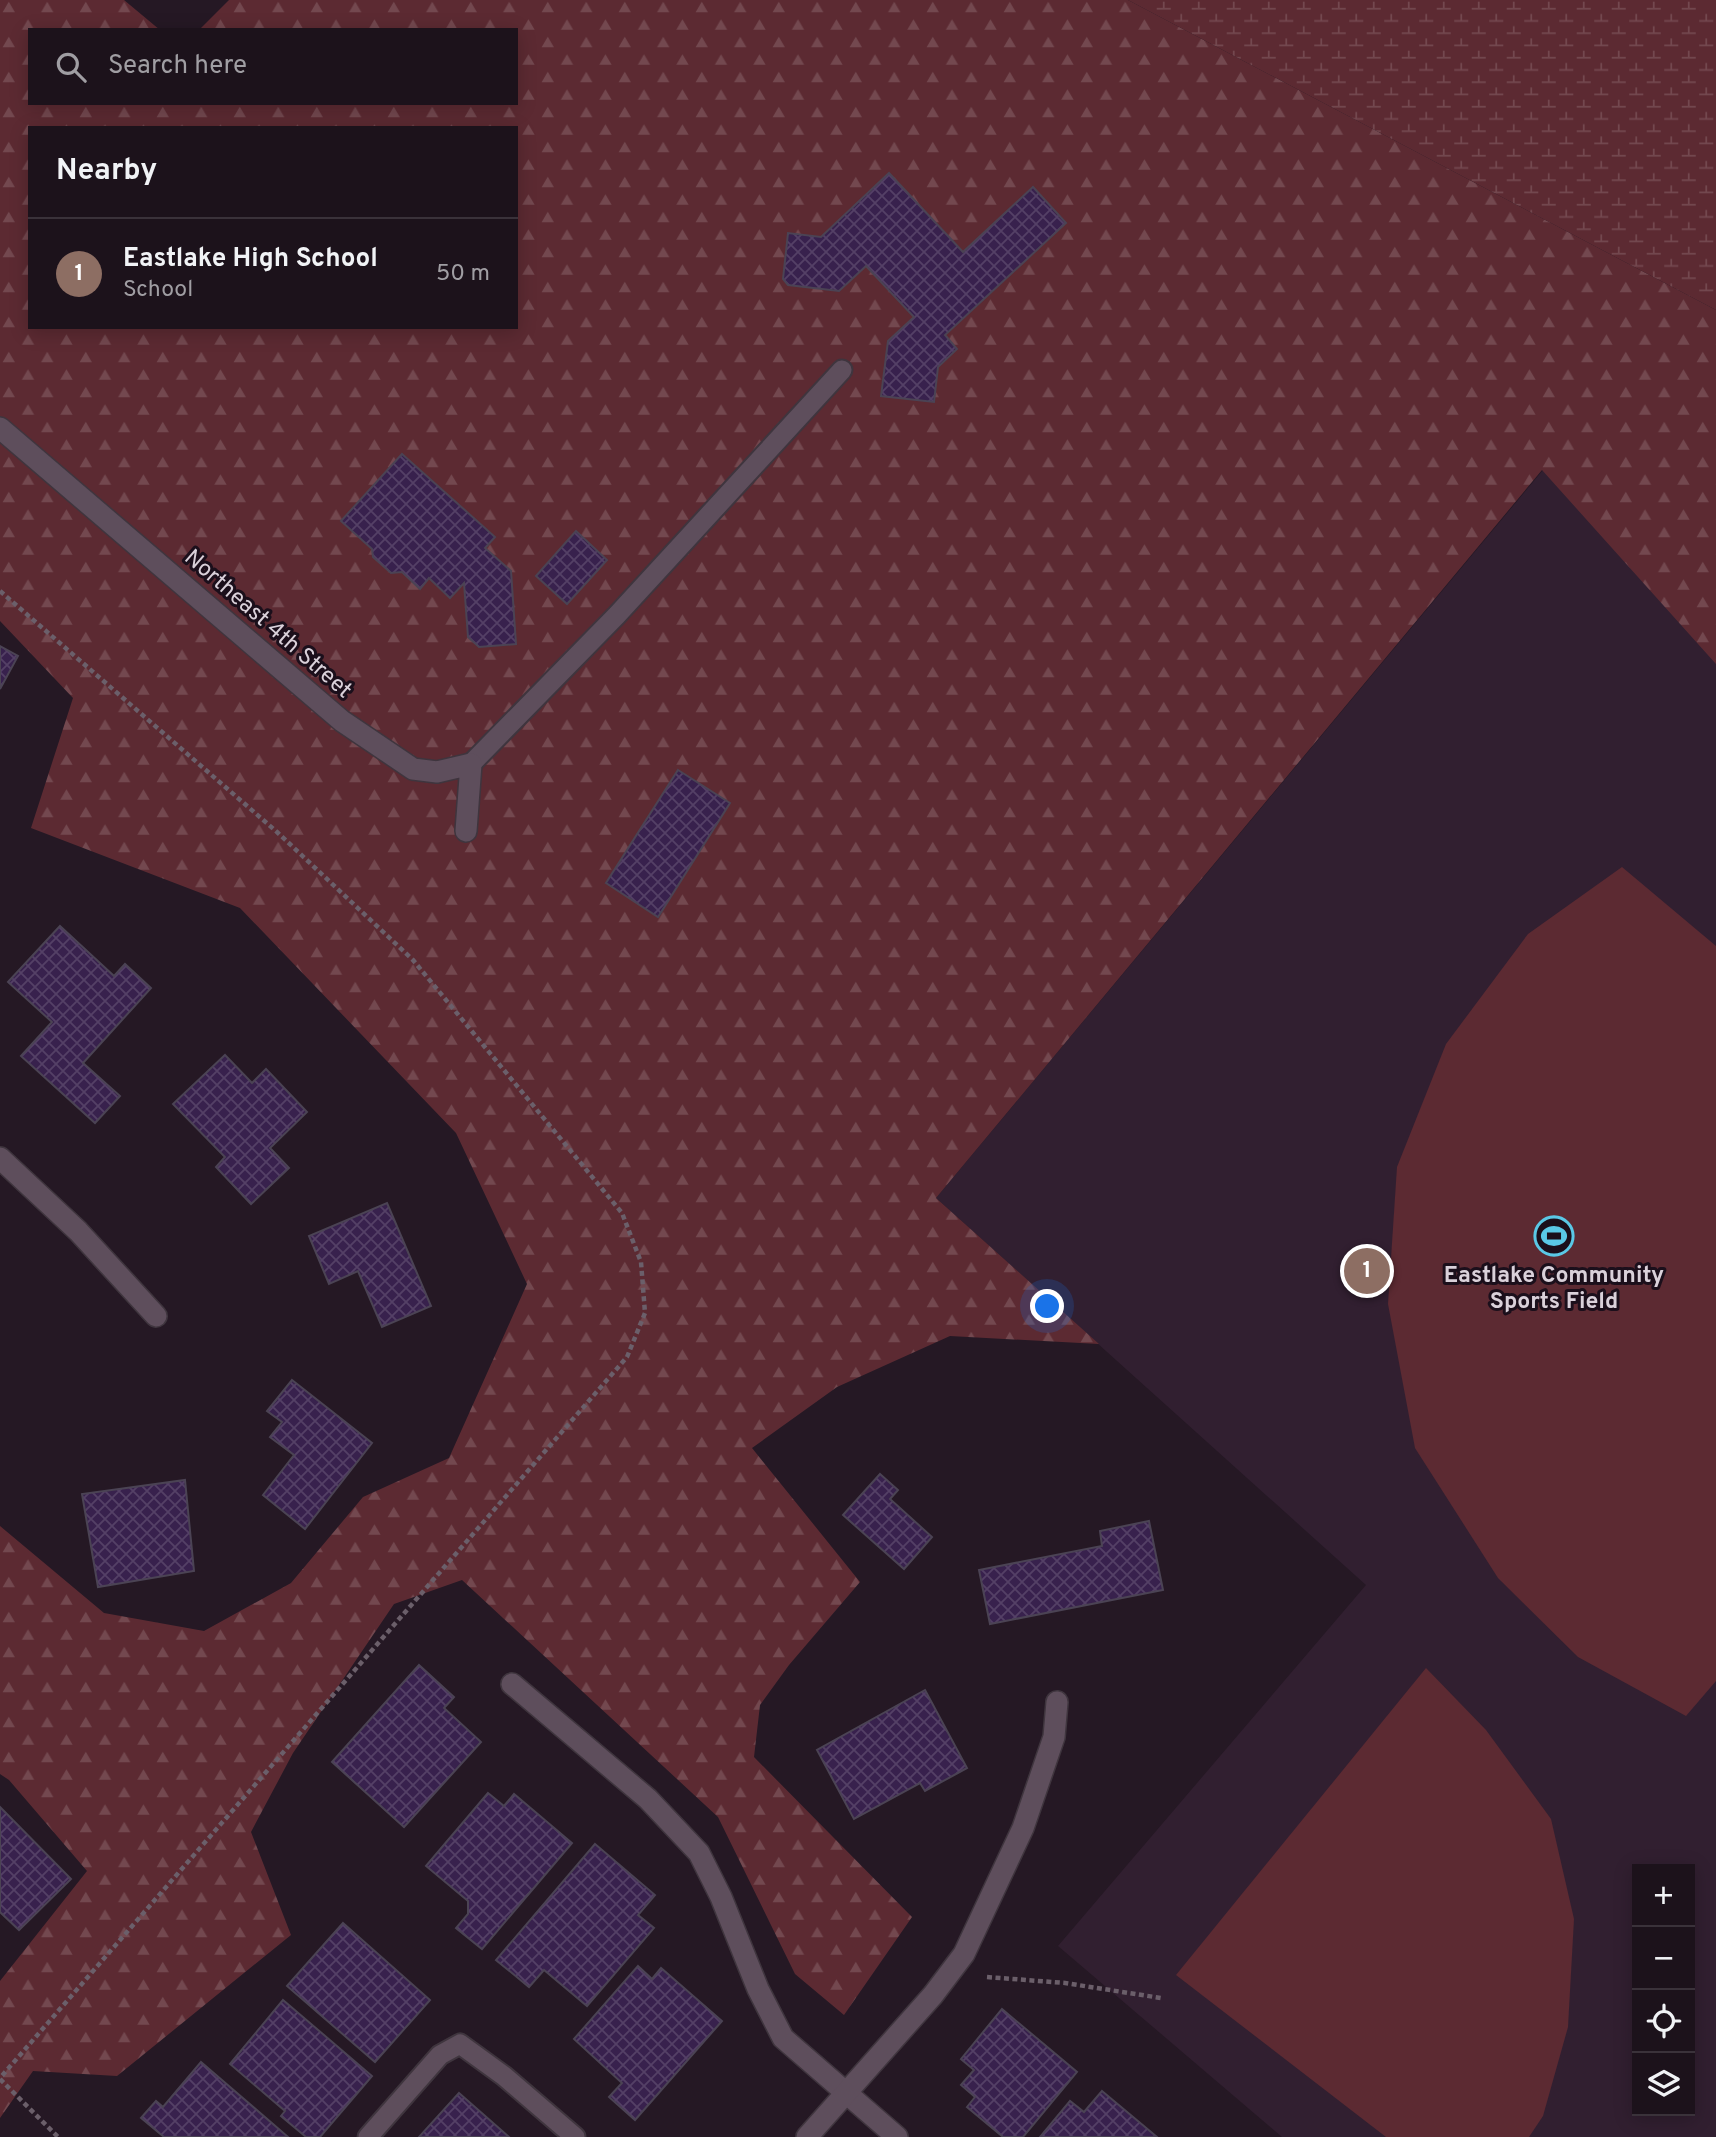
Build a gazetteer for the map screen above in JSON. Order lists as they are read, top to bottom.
{
  "streets": {
    "street": ["Northeast 4th Street"]
  },
  "places": {
    "sports": ["Eastlake Community Sports Field"]
  },
  "page": {
    "search": "Search here",
    "heading": "Nearby",
    "list": [
      {
        "mark": "1",
        "name": "Eastlake High School",
        "note": "School",
        "value": "50 m"
      }
    ],
    "pins": "1",
    "map_buttons": ["+", "−"]
  }
}
